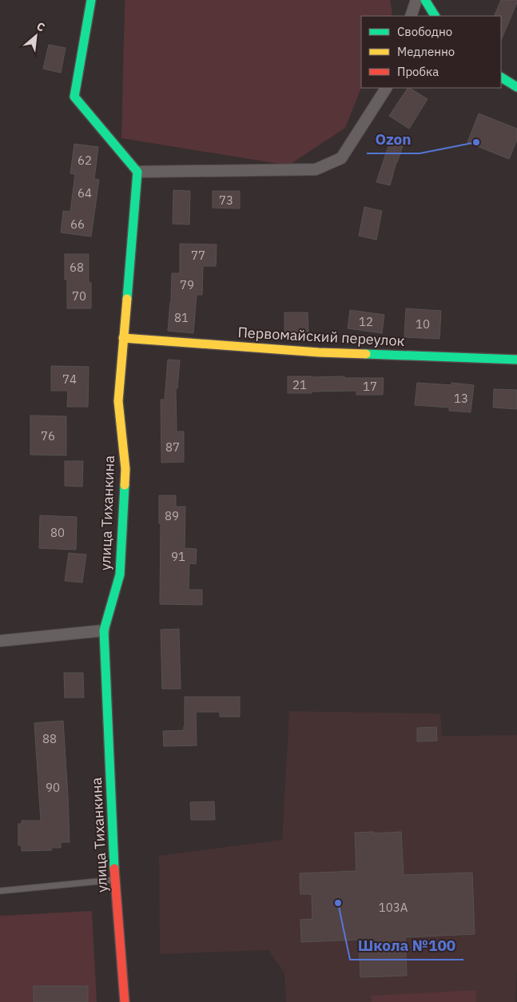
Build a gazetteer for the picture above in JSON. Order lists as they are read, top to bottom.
{
  "streets": {
    "street": ["Первомайский переулок", "улица Тиханкина"]
  },
  "crossings": [
    ["Первомайский переулок", "улица Тиханкина"]
  ],
  "places": ["Ozon", "Школа №100"],
  "house_numbers": [
    "62",
    "64",
    "73",
    "66",
    "77",
    "68",
    "79",
    "70",
    "81",
    "12",
    "10",
    "74",
    "21",
    "17",
    "13",
    "76",
    "87",
    "89",
    "80",
    "91",
    "88",
    "90",
    "103А"
  ],
  "legend": ["Свободно", "Медленно", "Пробка"],
  "north": "top right"
}
